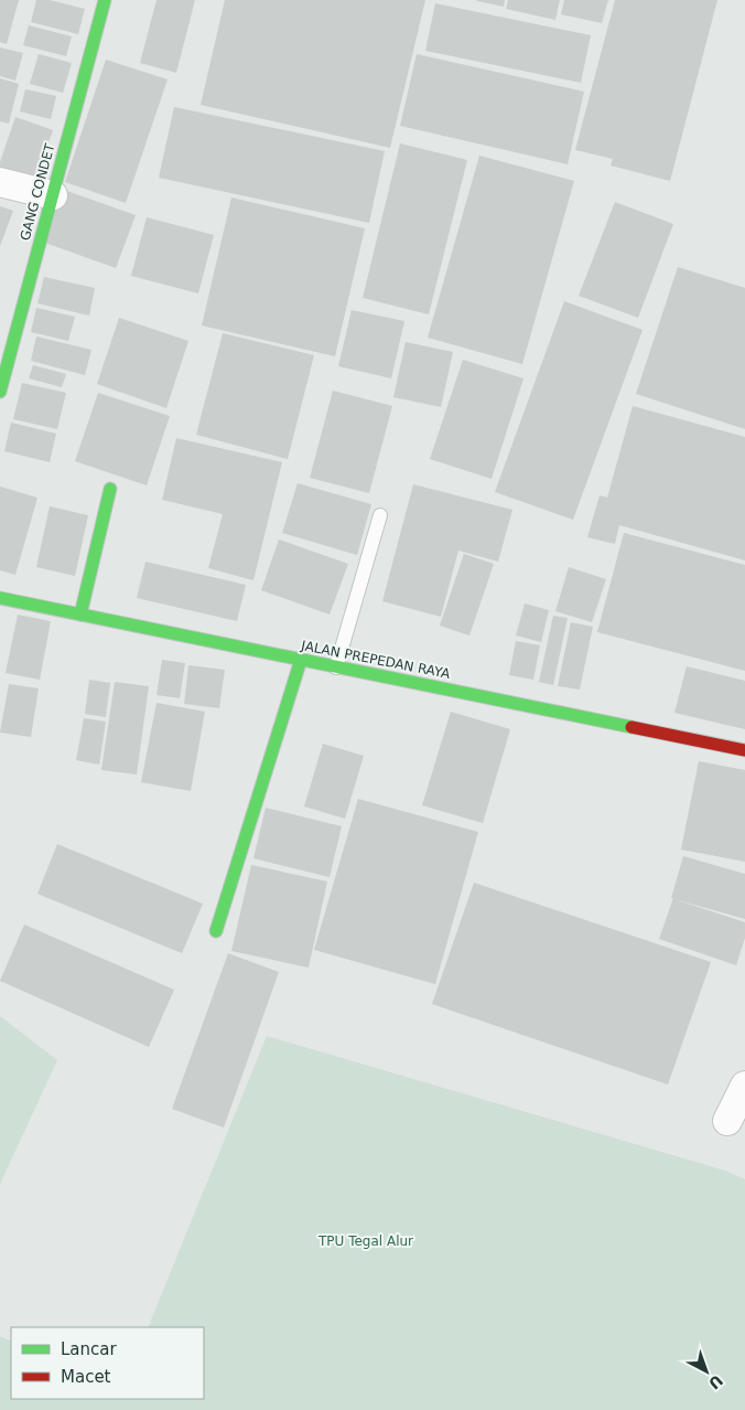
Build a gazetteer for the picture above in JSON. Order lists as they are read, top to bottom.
{
  "streets": {
    "street": ["GANG CONDET", "JALAN PREPEDAN RAYA"]
  },
  "parks": ["TPU Tegal Alur"],
  "legend": ["Lancar", "Macet"],
  "north": "bottom right"
}
